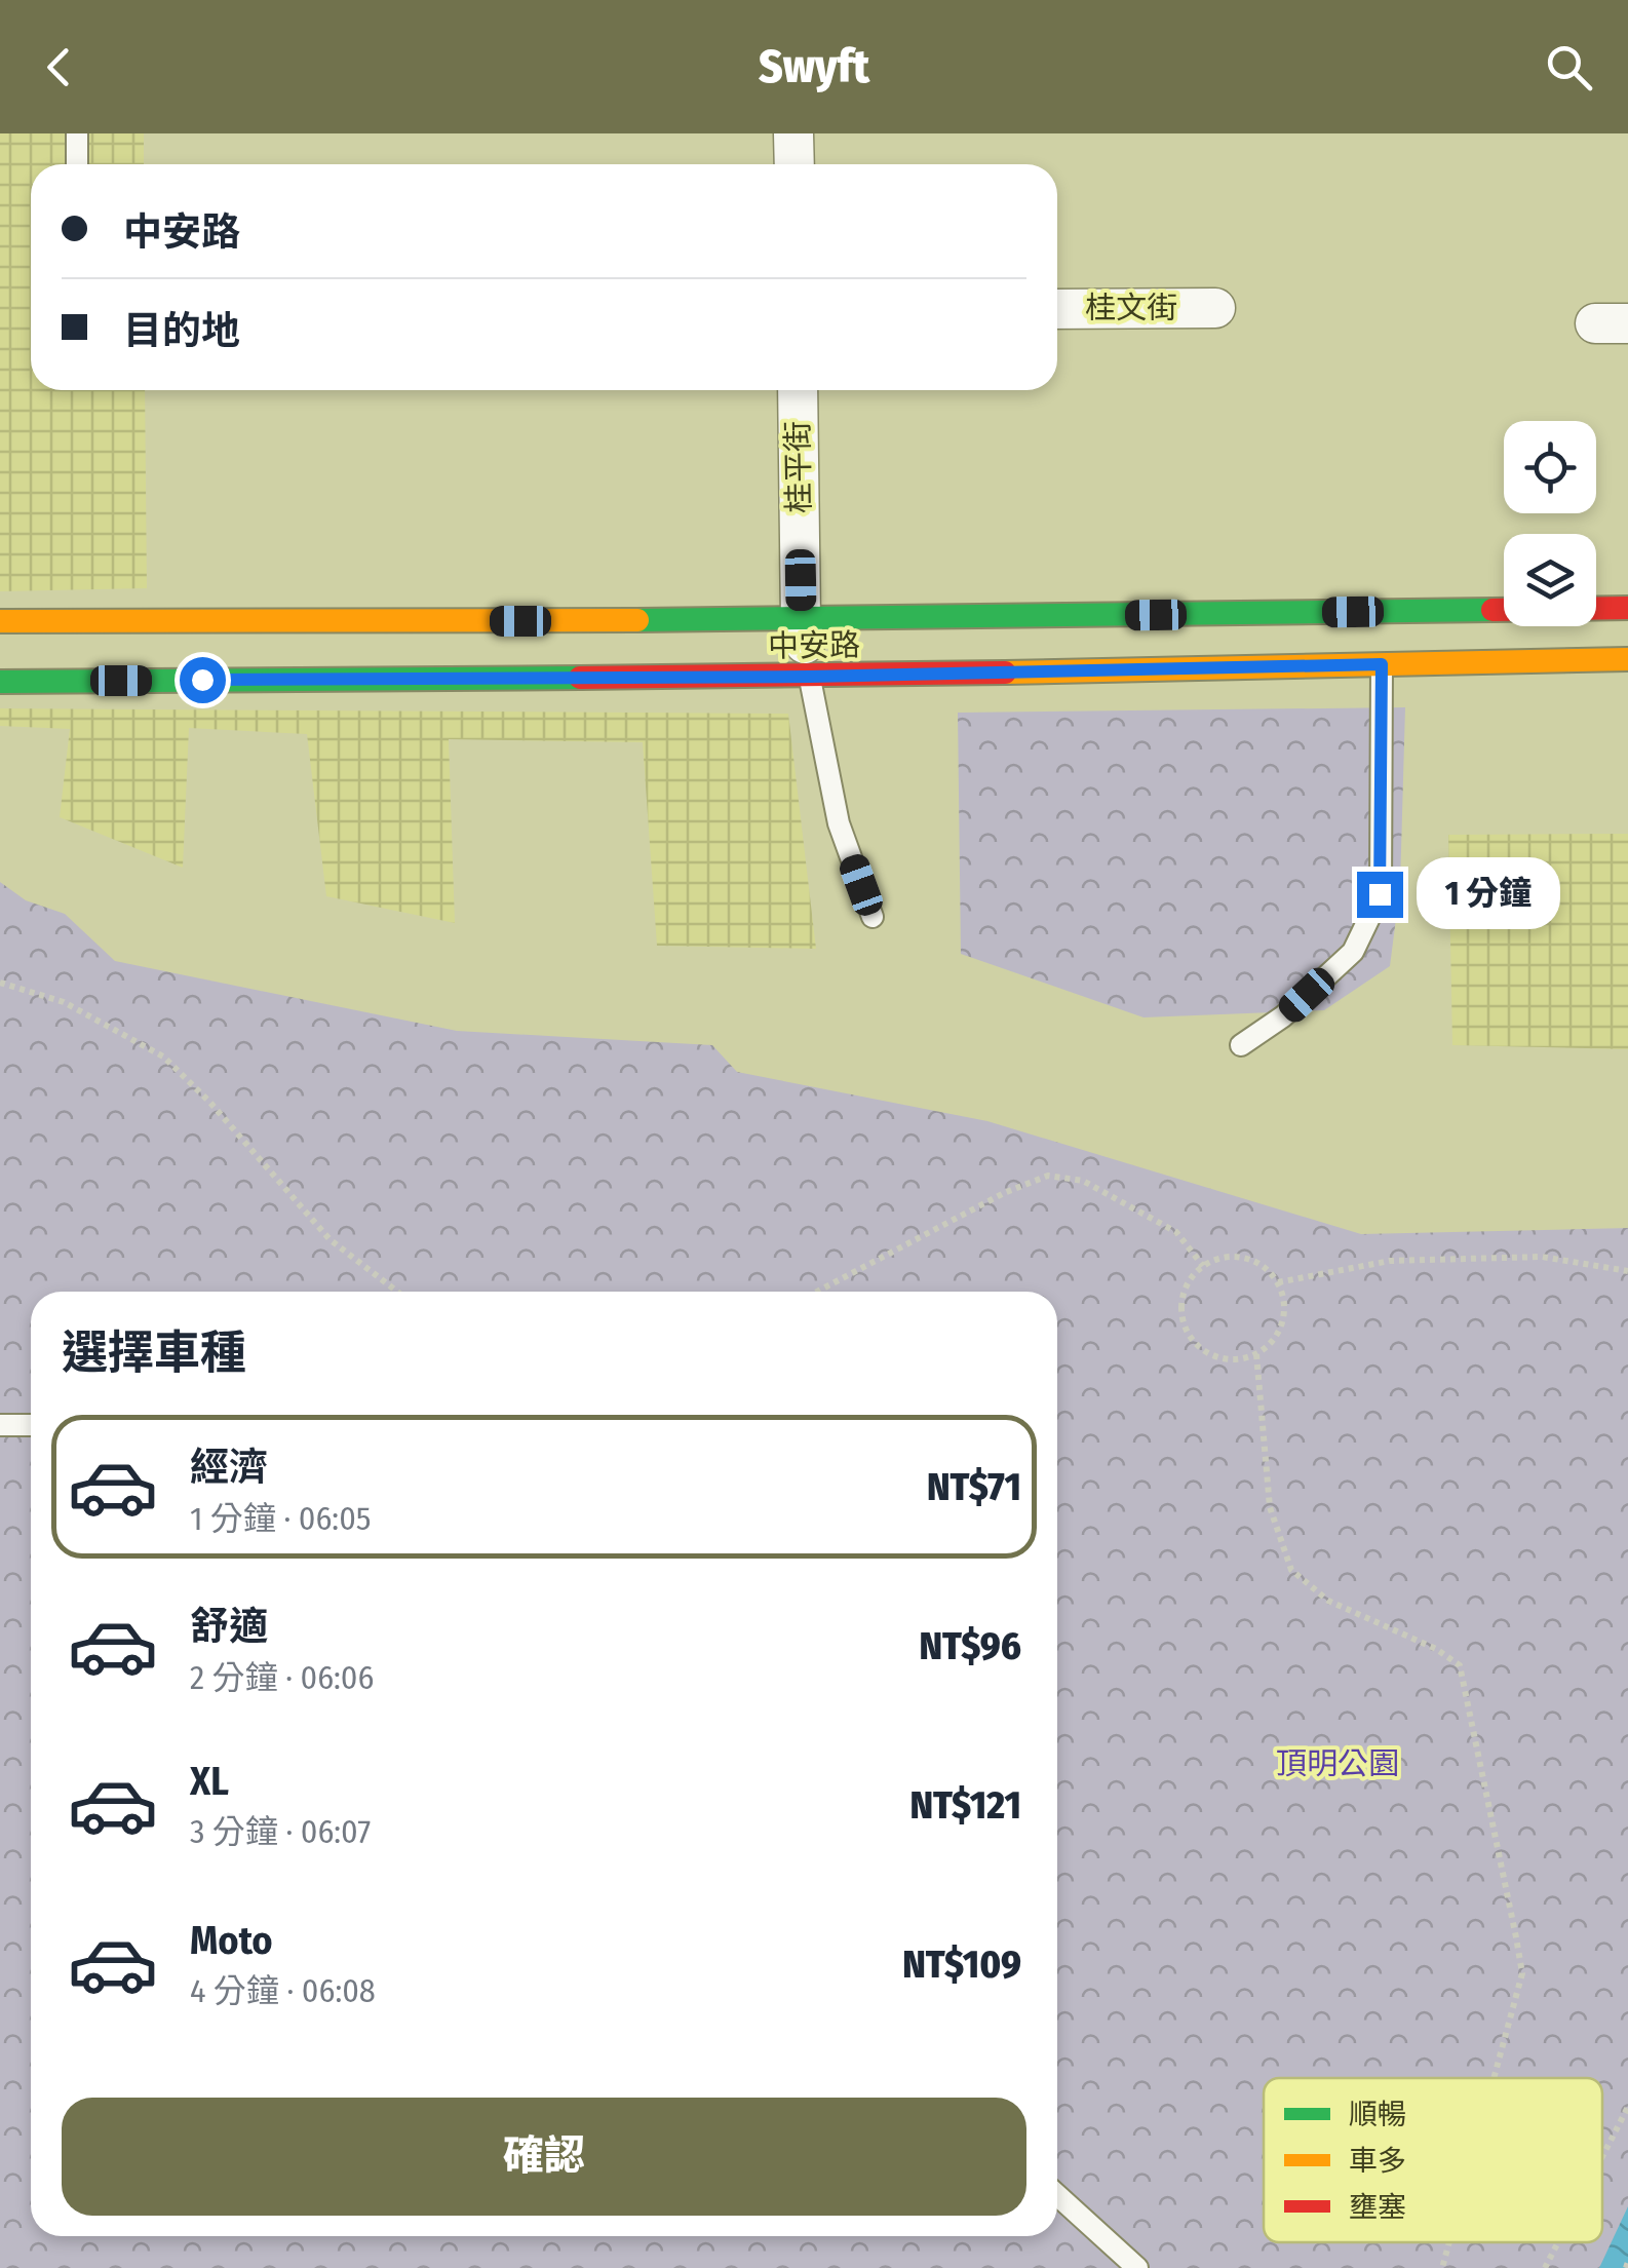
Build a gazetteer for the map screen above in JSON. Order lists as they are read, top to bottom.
{
  "streets": {
    "street": ["桂文街", "桂平街", "中安路"]
  },
  "crossings": [
    ["桂平街", "中安路"]
  ],
  "parks": ["頂明公園"],
  "legend": ["順暢", "車多", "壅塞"],
  "page": {
    "header": "Swyft",
    "banner": ["中安路", "目的地"],
    "bubble": "1 分鐘",
    "heading": "選擇車種",
    "list": [
      {
        "name": "經濟",
        "note": "1 分鐘 · 06:05",
        "value": "NT$71"
      },
      {
        "name": "舒適",
        "note": "2 分鐘 · 06:06",
        "value": "NT$96"
      },
      {
        "name": "XL",
        "note": "3 分鐘 · 06:07",
        "value": "NT$121"
      },
      {
        "name": "Moto",
        "note": "4 分鐘 · 06:08",
        "value": "NT$109"
      }
    ],
    "buttons": "確認"
  }
}
